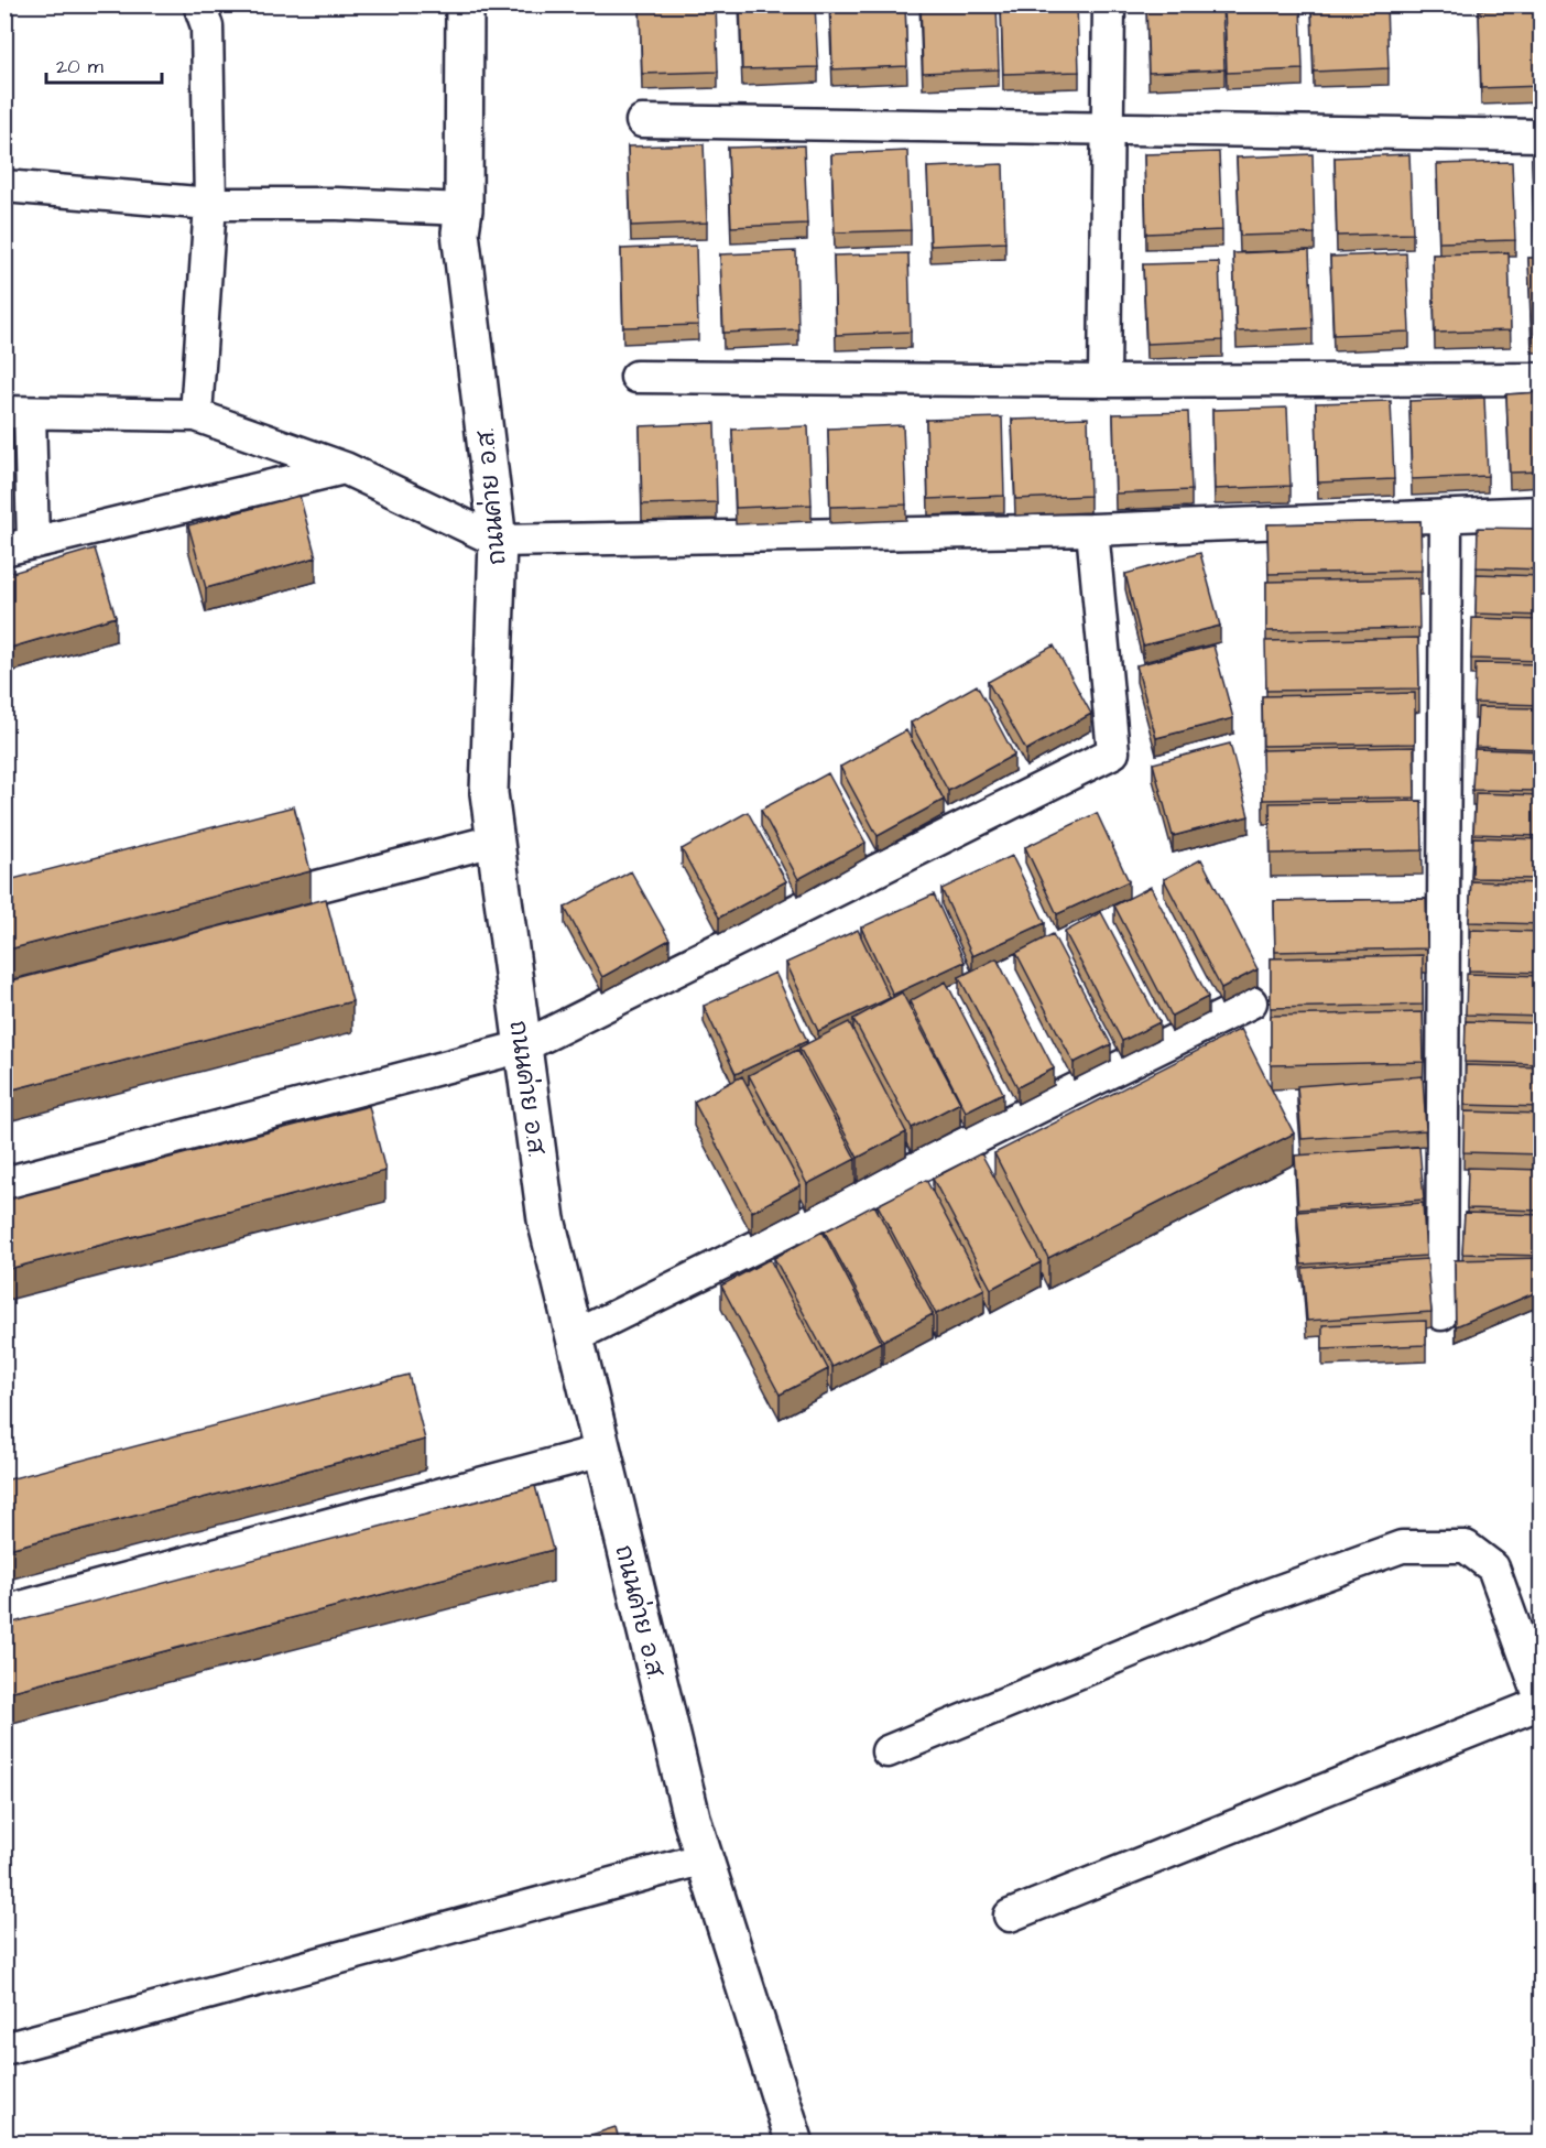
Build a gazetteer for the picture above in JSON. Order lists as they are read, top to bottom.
{
  "streets": {
    "street": ["ถนนค่าย อ.ส."]
  },
  "scale_bar": "20 m"
}
